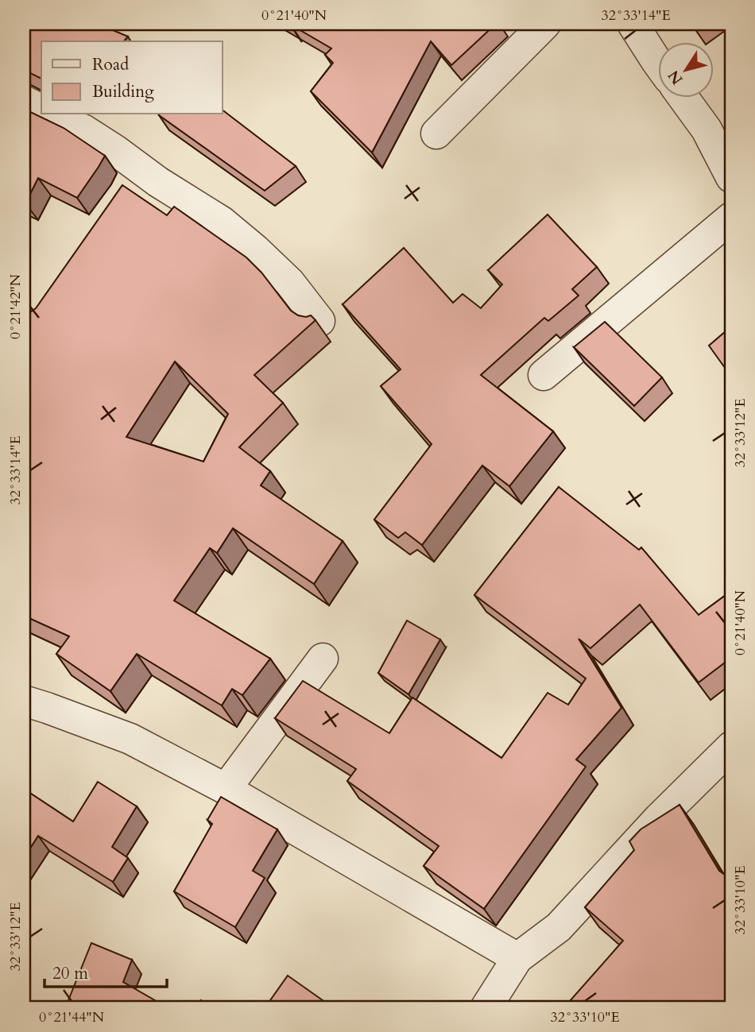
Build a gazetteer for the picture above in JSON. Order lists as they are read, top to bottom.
{
  "legend": ["Road", "Building"],
  "scale_bar": "20 m",
  "north": "bottom left",
  "coordinates": [
    "0°21'40\"N",
    "32°33'14\"E",
    "0°21'42\"N",
    "32°33'12\"E",
    "32°33'10\"E",
    "0°21'44\"N"
  ]
}
